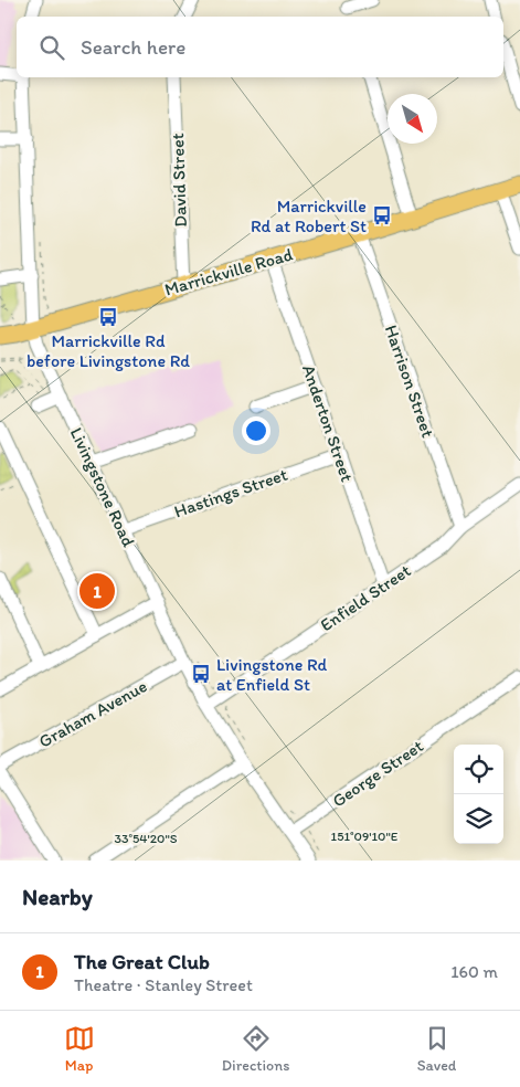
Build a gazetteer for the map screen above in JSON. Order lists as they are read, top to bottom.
{
  "streets": {
    "main road": ["Marrickville Road"],
    "street": [
      "David Street",
      "Harrison Street",
      "Anderton Street",
      "Livingstone Road",
      "Hastings Street",
      "Enfield Street",
      "Graham Avenue",
      "George Street"
    ]
  },
  "crossings": [
    ["David Street", "Marrickville Road"],
    ["Marrickville Road", "Harrison Street"],
    ["Marrickville Road", "Anderton Street"],
    ["Marrickville Road", "Livingstone Road"],
    ["Harrison Street", "Enfield Street"],
    ["Anderton Street", "Hastings Street"],
    ["Anderton Street", "Enfield Street"],
    ["Livingstone Road", "Hastings Street"],
    ["Livingstone Road", "Enfield Street"],
    ["Livingstone Road", "Graham Avenue"],
    ["Livingstone Road", "George Street"]
  ],
  "places": {
    "bus stop": ["Marrickville Rd at Robert St", "Marrickville Rd before Livingstone Rd", "Livingstone Rd at Enfield St"]
  },
  "north": "bottom right",
  "page": {
    "search": "Search here",
    "pins": "1",
    "heading": "Nearby",
    "list": [
      {
        "mark": "1",
        "name": "The Great Club",
        "note": "Theatre · Stanley Street",
        "value": "160 m"
      }
    ],
    "nav": ["Map", "Directions", "Saved"]
  },
  "coordinates": ["151°09'10\"E", "33°54'20\"S"]
}
